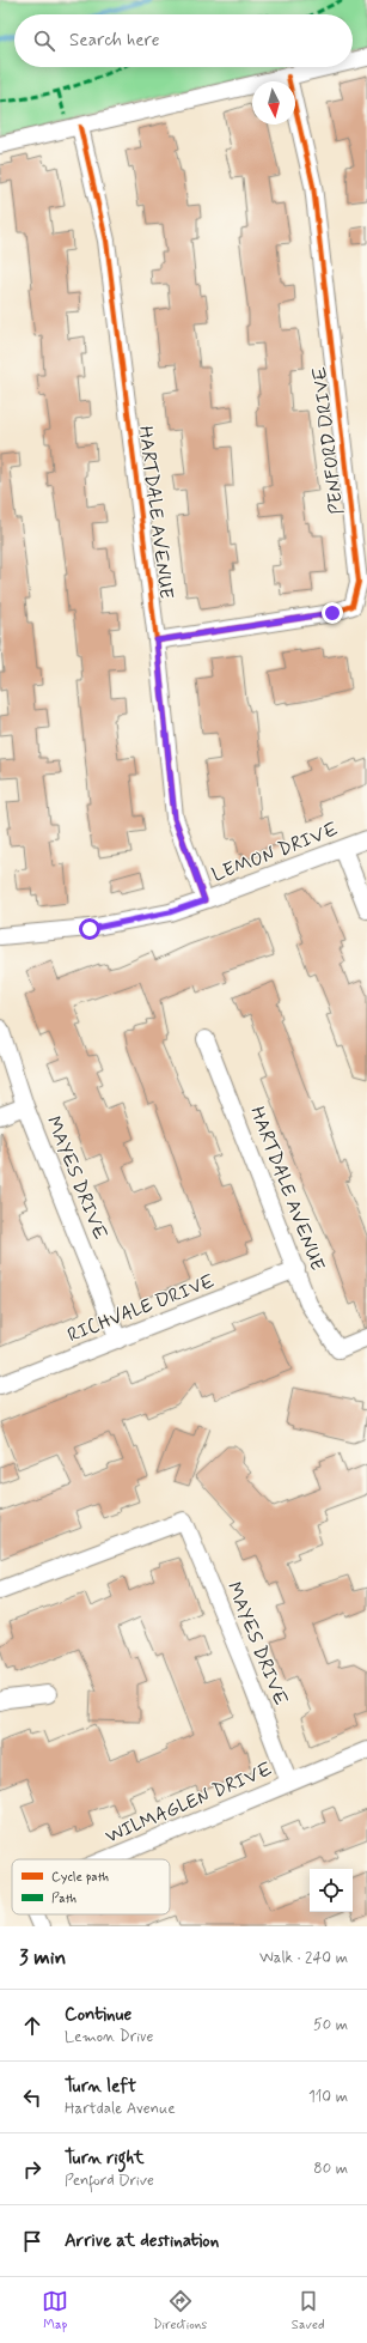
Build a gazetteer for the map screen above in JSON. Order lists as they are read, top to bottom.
{
  "streets": {
    "street": [
      "PENFORD DRIVE",
      "HARTDALE AVENUE",
      "LEMON DRIVE",
      "MAYES DRIVE",
      "RICHVALE DRIVE",
      "WILMAGLEN DRIVE"
    ]
  },
  "crossings": [
    ["PENFORD DRIVE", "HARTDALE AVENUE"],
    ["HARTDALE AVENUE", "LEMON DRIVE"],
    ["HARTDALE AVENUE", "RICHVALE DRIVE"],
    ["MAYES DRIVE", "RICHVALE DRIVE"],
    ["MAYES DRIVE", "WILMAGLEN DRIVE"]
  ],
  "legend": ["Cycle path", "Path"],
  "north": "bottom",
  "page": {
    "search": "Search here",
    "heading": ["3 min", "Walk · 240 m"],
    "list": [
      ["Continue", "Lemon Drive", "50 m"],
      ["Turn left", "Hartdale Avenue", "110 m"],
      ["Turn right", "Penford Drive", "80 m"],
      "Arrive at destination"
    ],
    "nav": ["Map", "Directions", "Saved"]
  }
}
